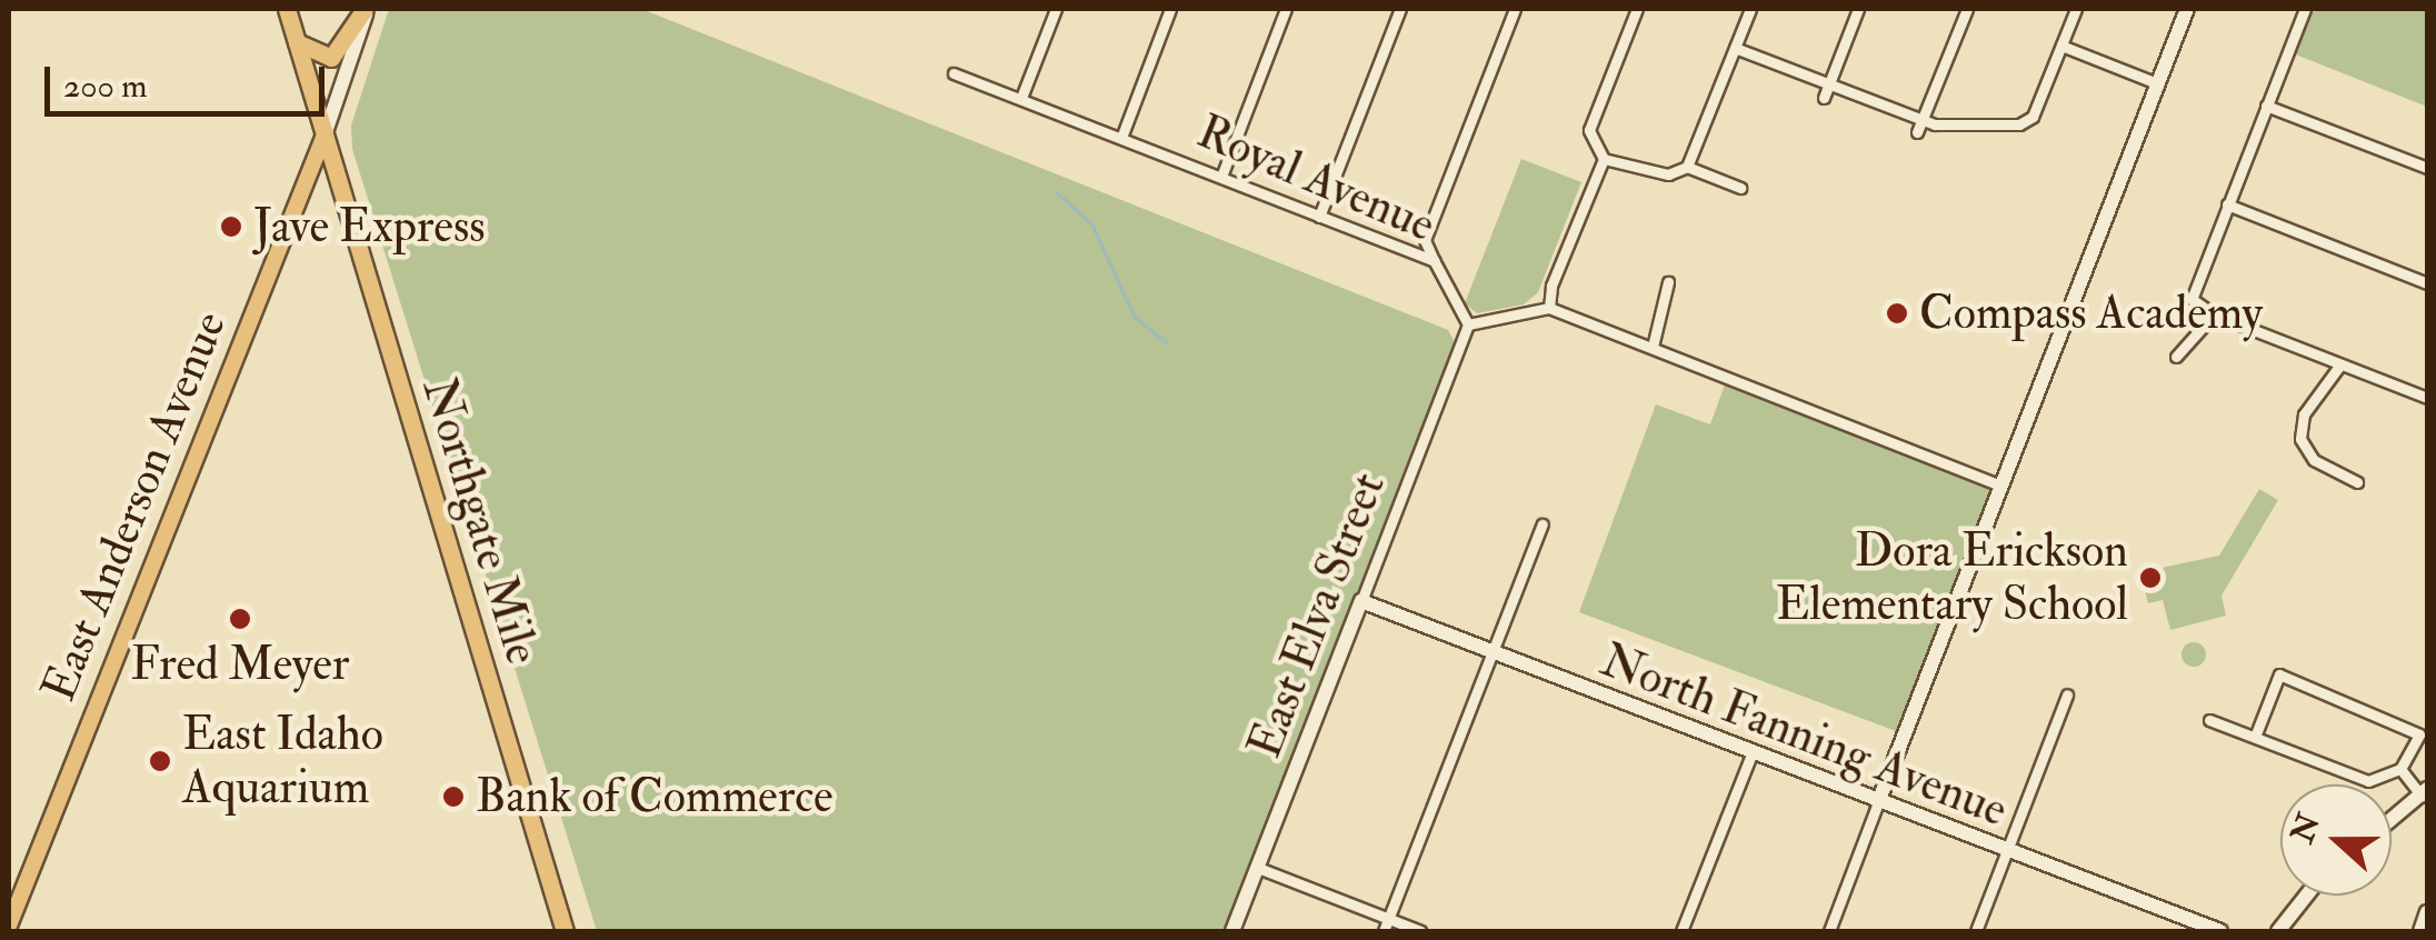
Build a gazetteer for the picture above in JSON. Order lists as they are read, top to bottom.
{
  "streets": {
    "highway": ["Northgate Mile"],
    "main road": ["East Anderson Avenue"],
    "street": ["Royal Avenue", "East Elva Street", "North Fanning Avenue"]
  },
  "crossings": [
    ["Royal Avenue", "East Elva Street"],
    ["East Anderson Avenue", "Northgate Mile"],
    ["East Elva Street", "North Fanning Avenue"]
  ],
  "places": [
    "Jave Express",
    "Compass Academy",
    "Dora Erickson Elementary School",
    "Fred Meyer",
    "East Idaho Aquarium",
    "Bank of Commerce"
  ],
  "scale_bar": "200 m",
  "north": "left"
}
